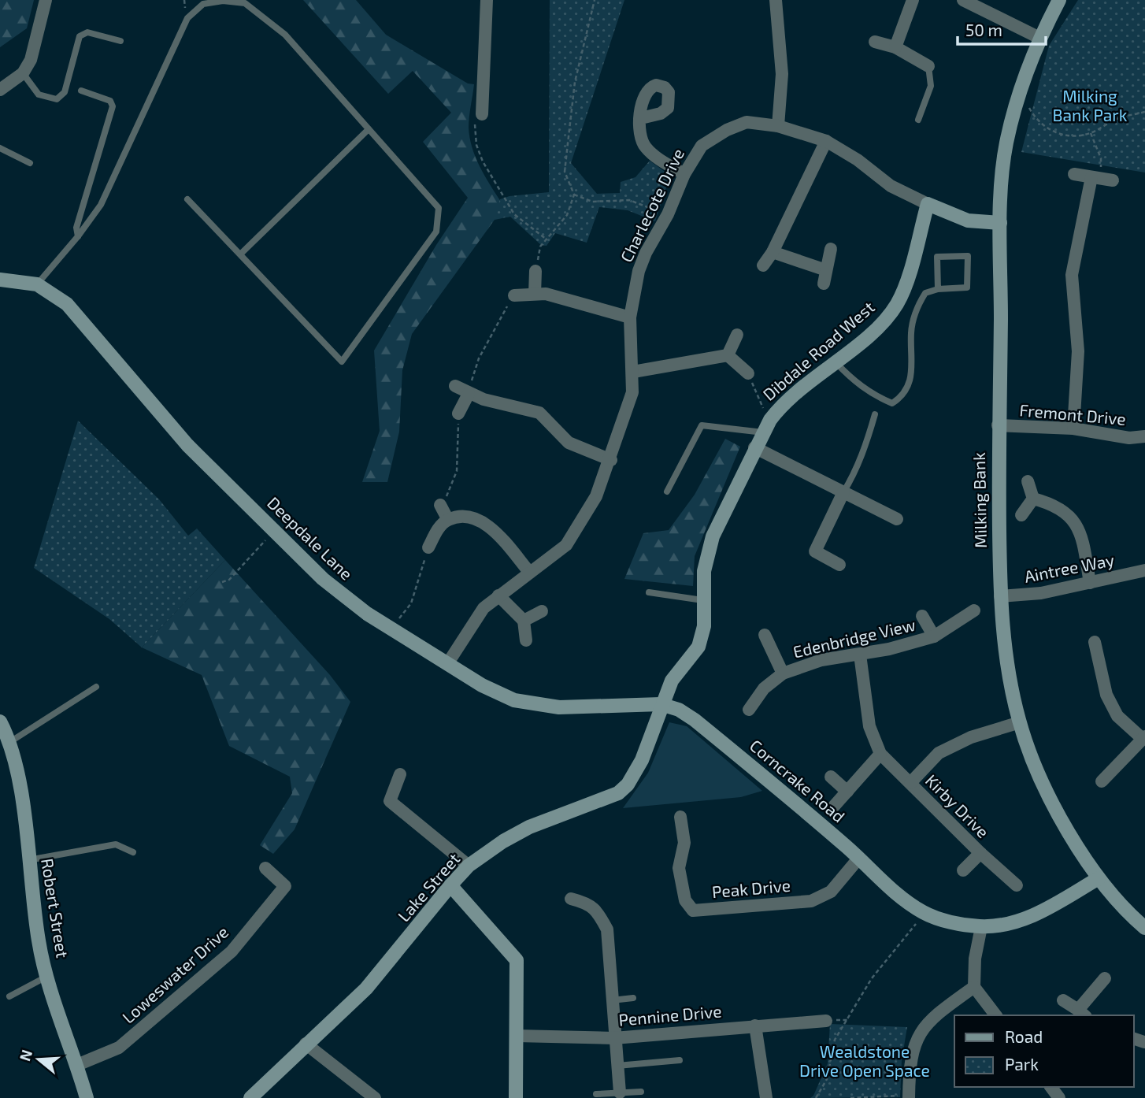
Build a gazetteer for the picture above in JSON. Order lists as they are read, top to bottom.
{
  "streets": {
    "street": [
      "Charlecote Drive",
      "Dibdale Road West",
      "Fremont Drive",
      "Milking Bank",
      "Deepdale Lane",
      "Aintree Way",
      "Edenbridge View",
      "Corncrake Road",
      "Kirby Drive",
      "Lake Street",
      "Peak Drive",
      "Robert Street",
      "Loweswater Drive",
      "Pennine Drive"
    ]
  },
  "crossings": [
    ["Charlecote Drive", "Dibdale Road West"],
    ["Charlecote Drive", "Deepdale Lane"],
    ["Dibdale Road West", "Deepdale Lane"],
    ["Dibdale Road West", "Corncrake Road"],
    ["Dibdale Road West", "Lake Street"],
    ["Fremont Drive", "Milking Bank"],
    ["Milking Bank", "Aintree Way"],
    ["Milking Bank", "Kirby Drive"],
    ["Deepdale Lane", "Corncrake Road"],
    ["Deepdale Lane", "Lake Street"],
    ["Edenbridge View", "Kirby Drive"],
    ["Corncrake Road", "Lake Street"],
    ["Corncrake Road", "Peak Drive"],
    ["Robert Street", "Loweswater Drive"]
  ],
  "parks": ["Milking Bank Park", "Wealdstone Drive Open Space"],
  "legend": ["Road", "Park"],
  "scale_bar": "50 m",
  "north": "left"
}
